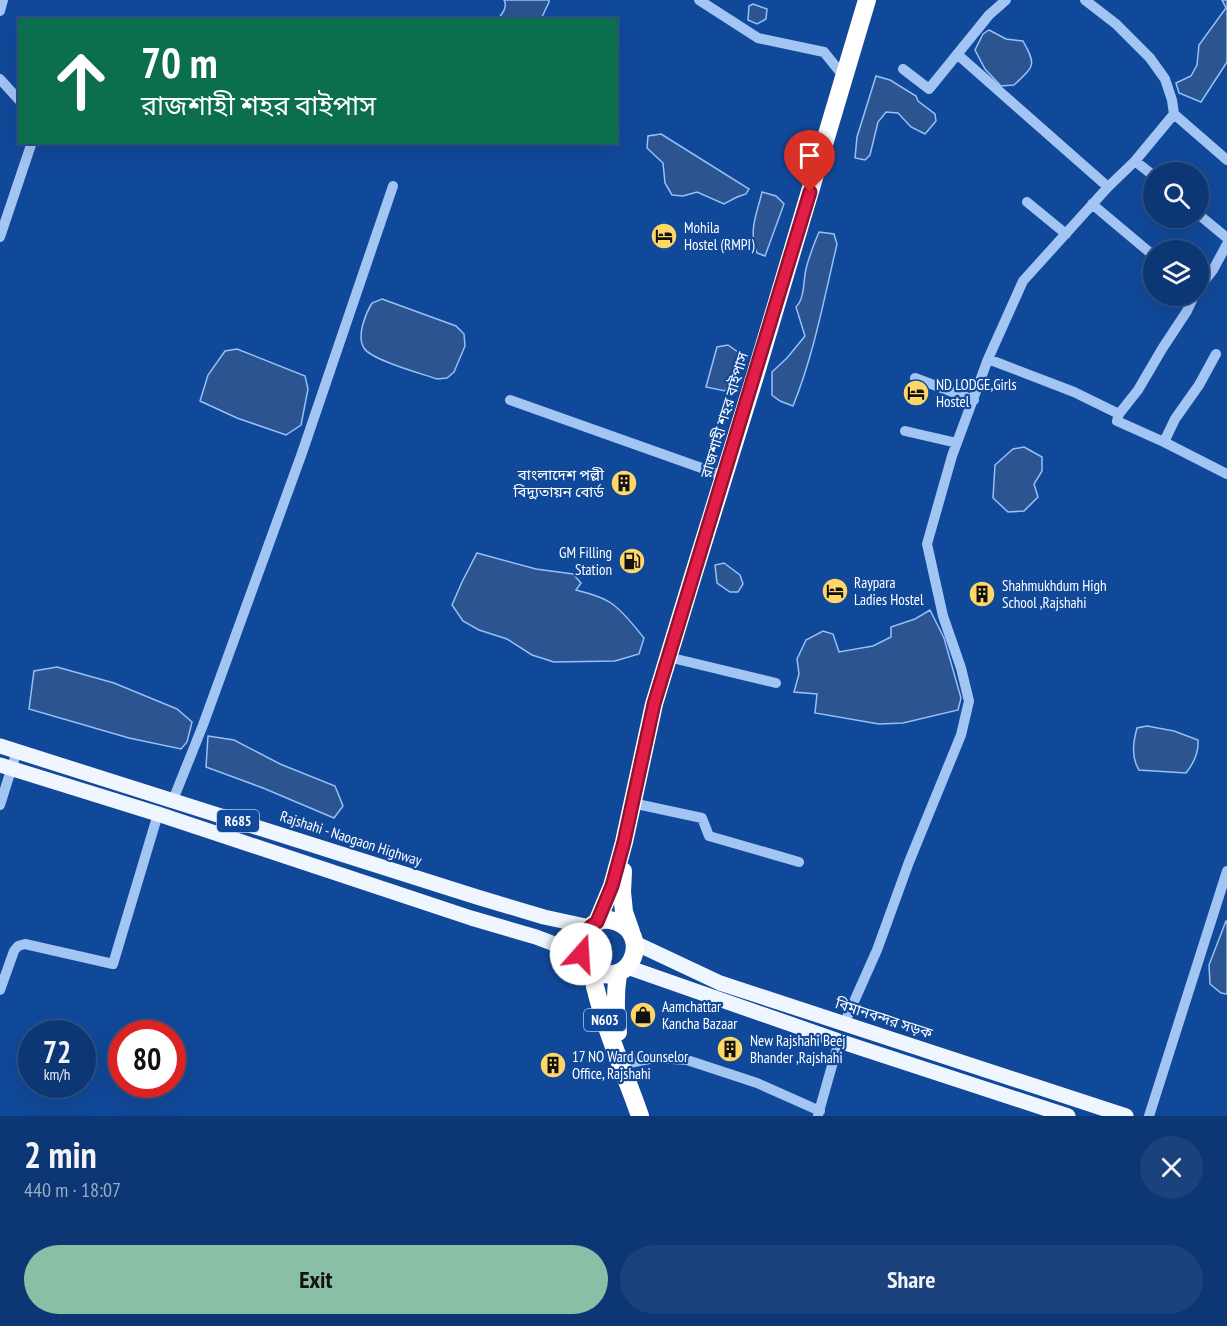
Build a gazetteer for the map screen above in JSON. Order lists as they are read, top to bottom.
{
  "streets": {
    "highway": ["রাজশাহী শহর বাইপাস", "N603"],
    "main road": ["R685", "Rajshahi - Naogaon Highway", "বিমানবন্দর সড়ক"]
  },
  "crossings": [
    ["R685", "Rajshahi - Naogaon Highway"],
    ["R685", "বিমানবন্দর সড়ক"],
    ["R685", "N603"],
    ["Rajshahi - Naogaon Highway", "বিমানবন্দর সড়ক"],
    ["Rajshahi - Naogaon Highway", "N603"],
    ["বিমানবন্দর সড়ক", "N603"]
  ],
  "places": {
    "hotel": ["Mohila Hostel (RMPI)", "ND LODGE,Girls Hostel", "Raypara Ladies Hostel"],
    "building": [
      "বাংলাদেশ পল্লী বিদ্যুতায়ন বোর্ড",
      "Shahmukhdum High School ,Rajshahi",
      "New Rajshahi Beej Bhander ,Rajshahi",
      "17 NO Ward Counselor Office, Rajshahi"
    ],
    "fuel station": ["GM Filling Station"],
    "shop": ["Aamchattar Kancha Bazaar"]
  },
  "page": {
    "turn": ["70 m", "রাজশাহী শহর বাইপাস"],
    "speed": "72 km/h",
    "limit": "80",
    "heading": ["2 min", "440 m · 18:07"],
    "buttons": ["Exit", "Share"]
  }
}
